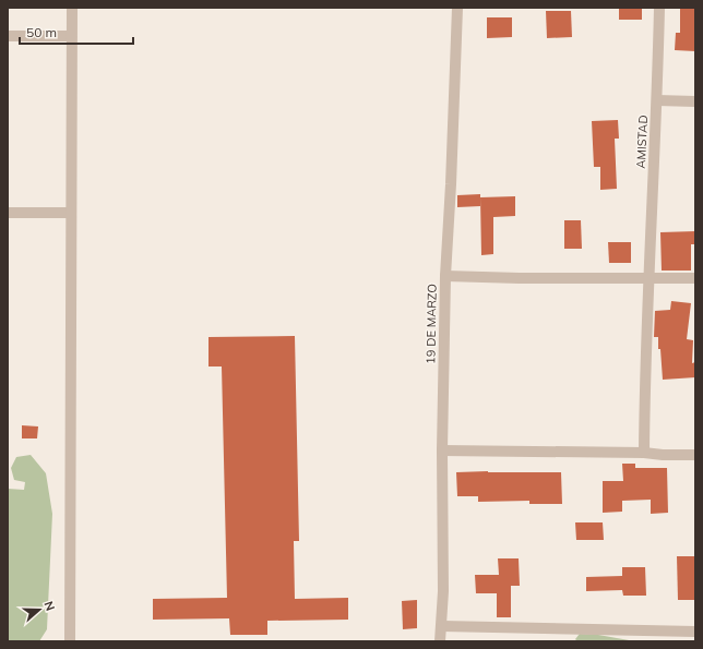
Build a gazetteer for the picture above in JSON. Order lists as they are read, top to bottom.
{
  "streets": {
    "street": ["AMISTAD", "19 DE MARZO"]
  },
  "scale_bar": "50 m",
  "north": "right"
}
